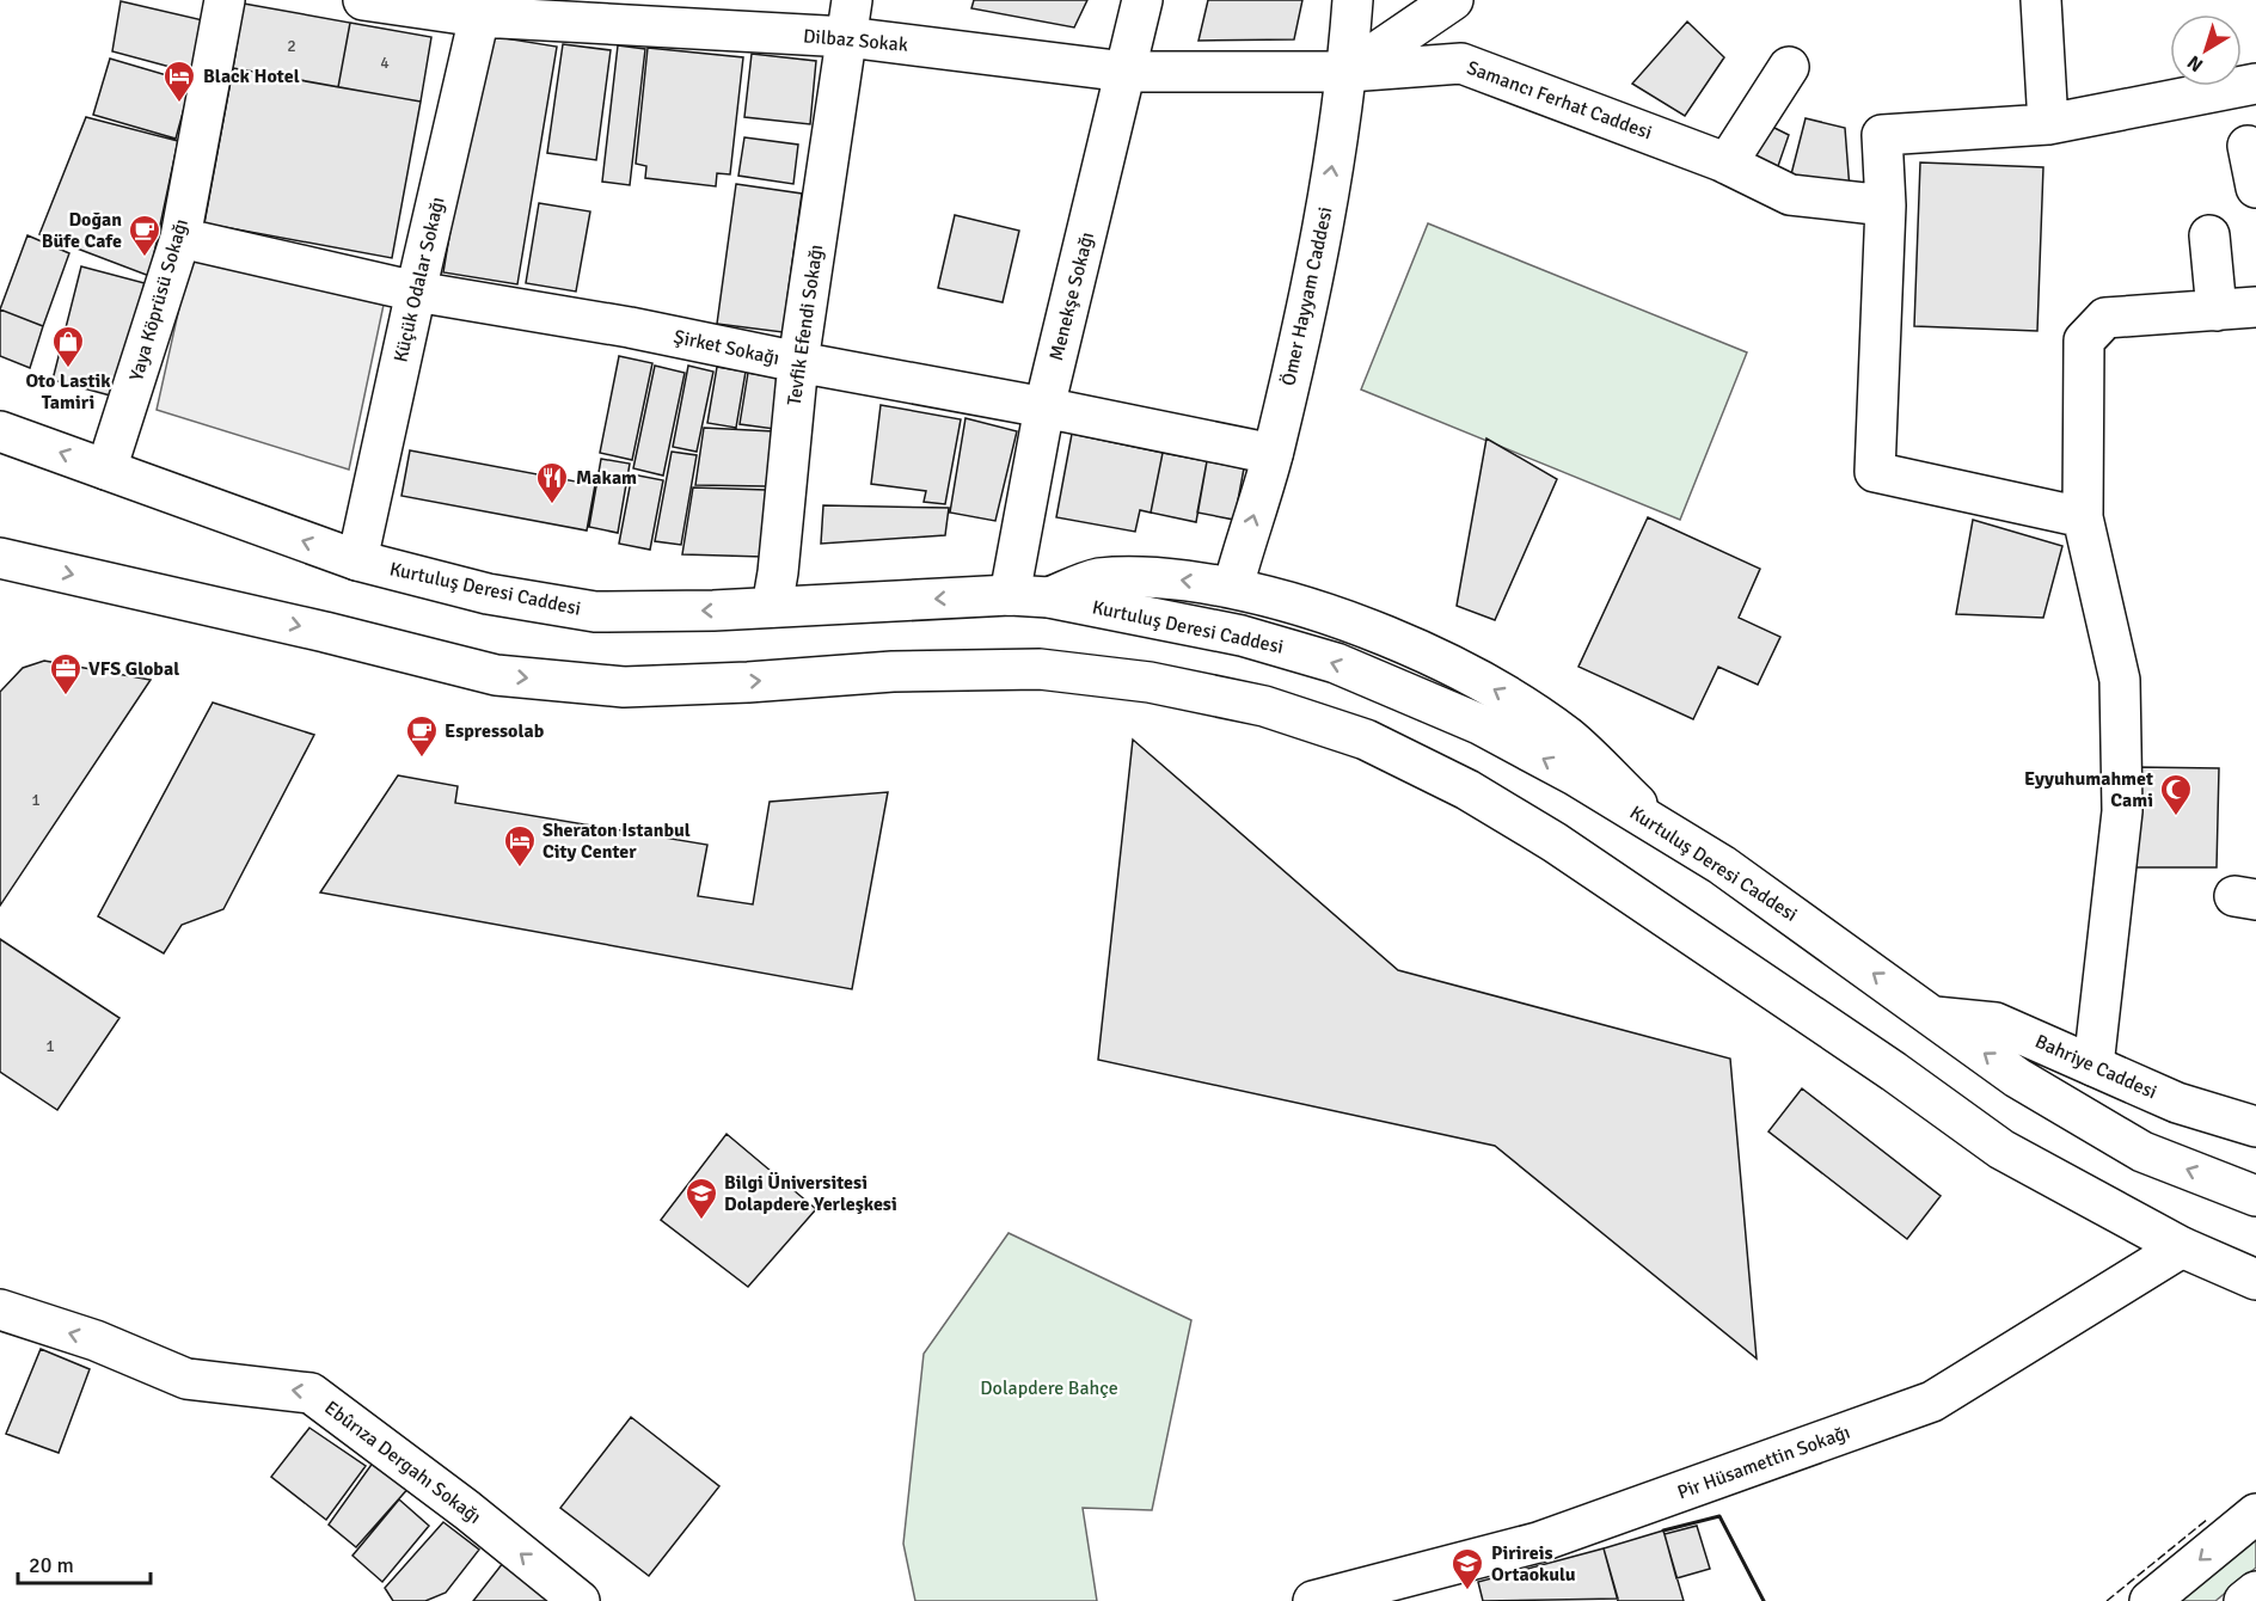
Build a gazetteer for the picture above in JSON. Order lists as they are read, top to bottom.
{
  "streets": {
    "street": [
      "Dilbaz Sokak",
      "Samancı Ferhat Caddesi",
      "Küçük Odalar Sokağı",
      "Menekşe Sokağı",
      "Ömer Hayyam Caddesi",
      "Yaya Köprüsü Sokağı",
      "Tevfik Efendi Sokağı",
      "Şirket Sokağı",
      "Kurtuluş Deresi Caddesi",
      "Bahriye Caddesi",
      "Ebûrıza Dergahı Sokağı",
      "Pir Hüsamettin Sokağı"
    ]
  },
  "crossings": [
    ["Dilbaz Sokak", "Samancı Ferhat Caddesi"],
    ["Dilbaz Sokak", "Küçük Odalar Sokağı"],
    ["Dilbaz Sokak", "Menekşe Sokağı"],
    ["Dilbaz Sokak", "Ömer Hayyam Caddesi"],
    ["Dilbaz Sokak", "Tevfik Efendi Sokağı"],
    ["Samancı Ferhat Caddesi", "Ömer Hayyam Caddesi"],
    ["Küçük Odalar Sokağı", "Şirket Sokağı"],
    ["Küçük Odalar Sokağı", "Kurtuluş Deresi Caddesi"],
    ["Menekşe Sokağı", "Şirket Sokağı"],
    ["Menekşe Sokağı", "Kurtuluş Deresi Caddesi"],
    ["Ömer Hayyam Caddesi", "Şirket Sokağı"],
    ["Yaya Köprüsü Sokağı", "Şirket Sokağı"],
    ["Yaya Köprüsü Sokağı", "Kurtuluş Deresi Caddesi"],
    ["Tevfik Efendi Sokağı", "Şirket Sokağı"],
    ["Tevfik Efendi Sokağı", "Kurtuluş Deresi Caddesi"],
    ["Kurtuluş Deresi Caddesi", "Bahriye Caddesi"]
  ],
  "one_way": ["Ömer Hayyam Caddesi", "Ebûrıza Dergahı Sokağı"],
  "parks": ["Dolapdere Bahçe"],
  "places": {
    "hotel": ["Black Hotel", "Sheraton Istanbul City Center"],
    "cafe": ["Doğan Büfe Cafe", "Espressolab"],
    "shop": ["Oto Lastik Tamiri"],
    "restaurant": ["Makam"],
    "office": ["VFS Global"],
    "mosque": ["Eyyuhumahmet Cami"],
    "school or university": ["Bilgi Üniversitesi Dolapdere Yerleşkesi", "Pirireis Ortaokulu"]
  },
  "house_numbers": [
    "2",
    "4",
    "1",
    "1"
  ],
  "scale_bar": "20 m",
  "north": "bottom left"
}
